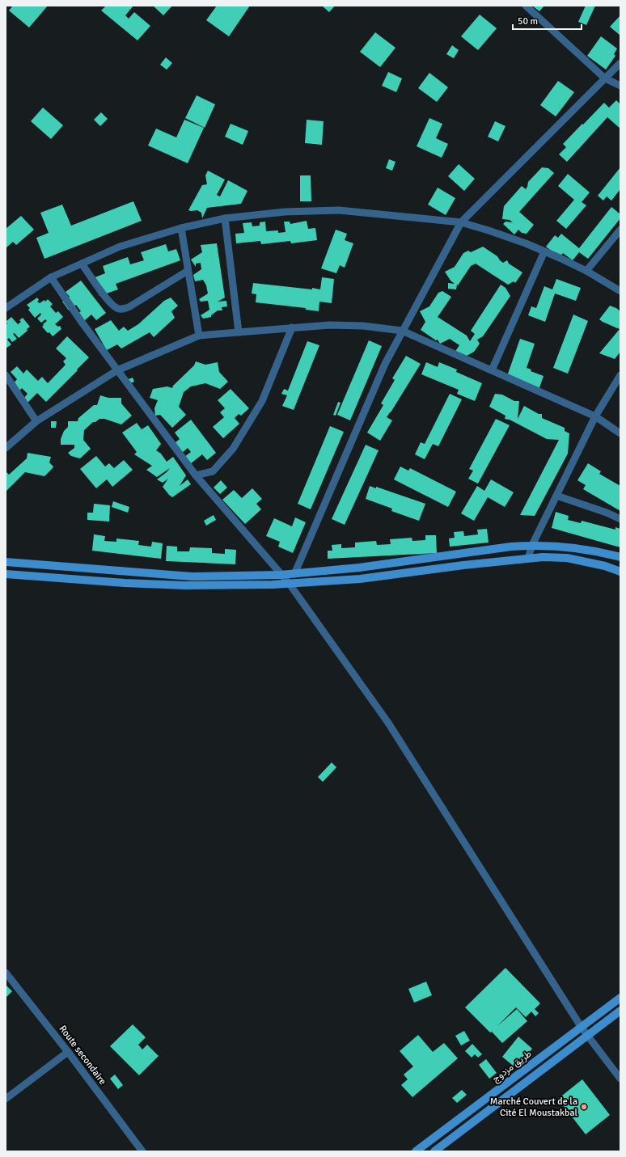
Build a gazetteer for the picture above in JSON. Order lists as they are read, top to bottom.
{
  "streets": {
    "street": ["Route secondaire", "طريق مزدوج"]
  },
  "places": ["Marché Couvert de la Cité El Moustakbal"],
  "scale_bar": "50 m"
}
